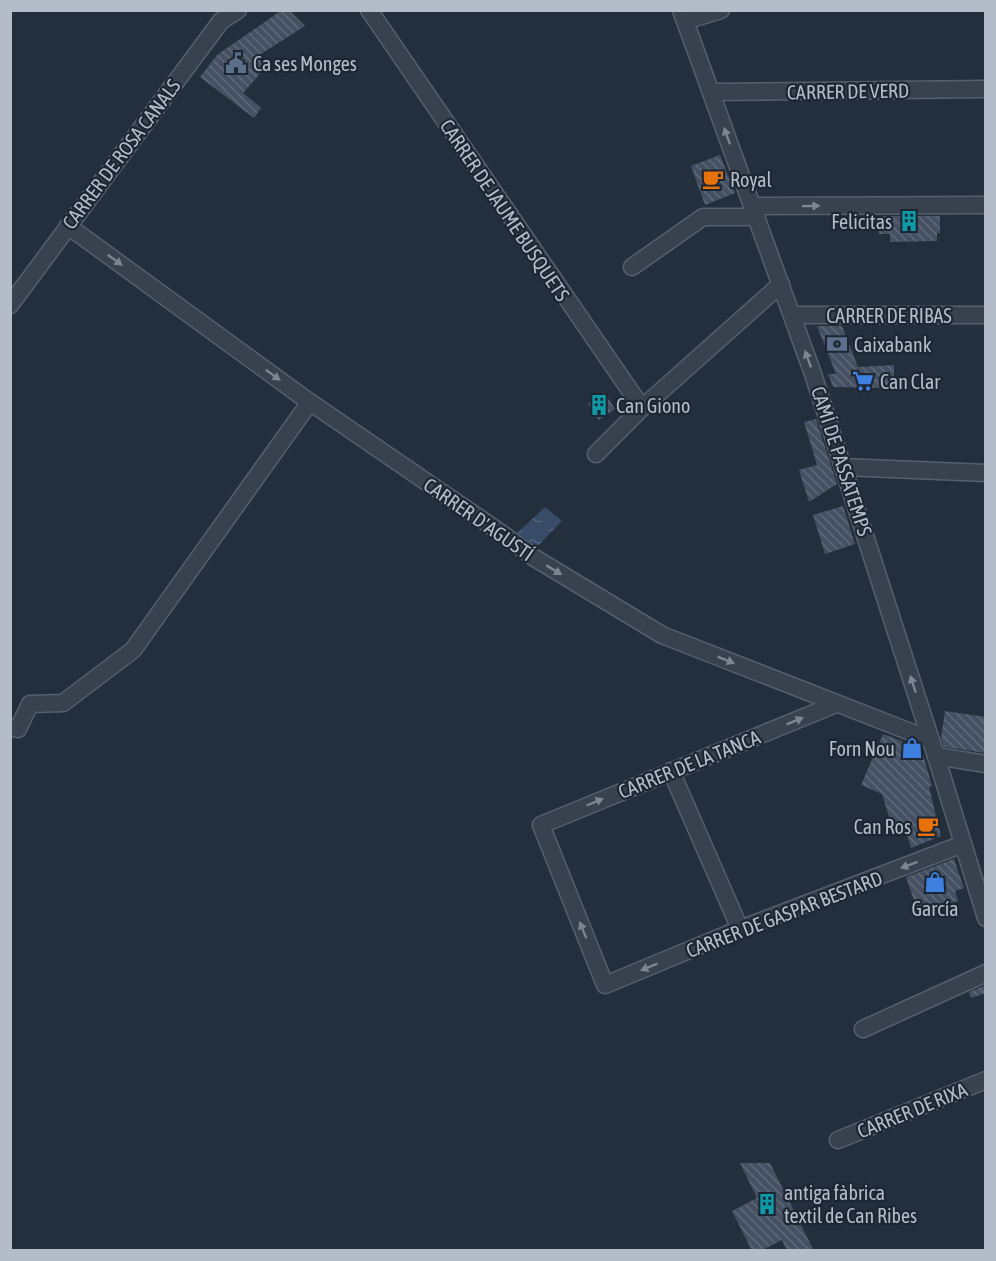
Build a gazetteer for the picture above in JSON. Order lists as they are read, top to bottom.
{
  "streets": {
    "street": [
      "CARRER DE VERD",
      "CARRER DE ROSA CANALS",
      "CARRER DE JAUME BUSQUETS",
      "CARRER DE RIBAS",
      "CAMÍ DE PASSATEMPS",
      "CARRER D'AGUSTÍ",
      "CARRER DE LA TANCA",
      "CARRER DE GASPAR BESTARD",
      "CARRER DE RIXA"
    ]
  },
  "crossings": [
    ["CARRER DE VERD", "CAMÍ DE PASSATEMPS"],
    ["CARRER DE ROSA CANALS", "CARRER D'AGUSTÍ"],
    ["CARRER DE RIBAS", "CAMÍ DE PASSATEMPS"],
    ["CAMÍ DE PASSATEMPS", "CARRER D'AGUSTÍ"],
    ["CAMÍ DE PASSATEMPS", "CARRER DE GASPAR BESTARD"],
    ["CARRER D'AGUSTÍ", "CARRER DE LA TANCA"],
    ["CARRER DE LA TANCA", "CARRER DE GASPAR BESTARD"]
  ],
  "one_way": ["CAMÍ DE PASSATEMPS", "CARRER D'AGUSTÍ"],
  "places": {
    "public building": ["Ca ses Monges"],
    "cafe": ["Royal", "Can Ros"],
    "building": ["Felicitas", "Can Giono", "antiga fàbrica textil de Can Ribes"],
    "bank": ["Caixabank"],
    "supermarket": ["Can Clar"],
    "shop": ["Forn Nou", "García"]
  }
}
